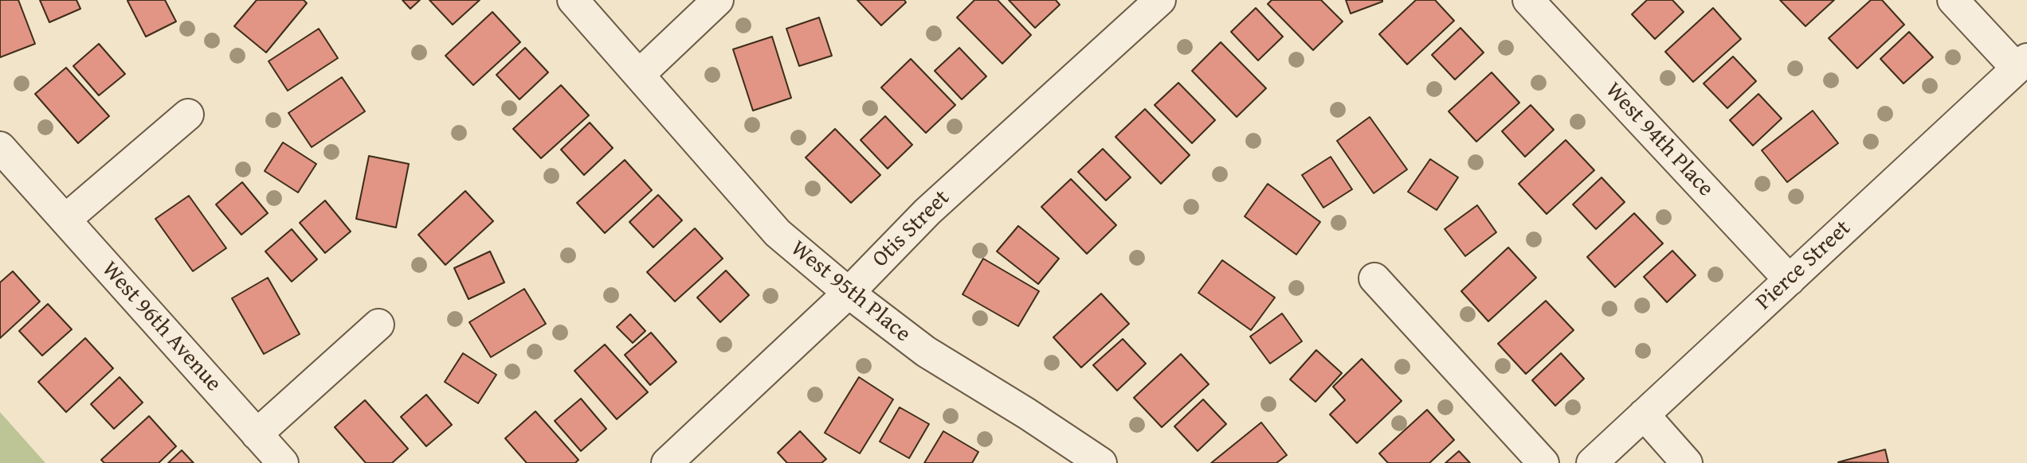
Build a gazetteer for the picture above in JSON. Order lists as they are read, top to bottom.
{
  "streets": {
    "street": [
      "West 94th Place",
      "Otis Street",
      "Pierce Street",
      "West 95th Place",
      "West 96th Avenue"
    ]
  },
  "crossings": [
    ["West 94th Place", "Pierce Street"],
    ["Otis Street", "West 95th Place"]
  ]
}
